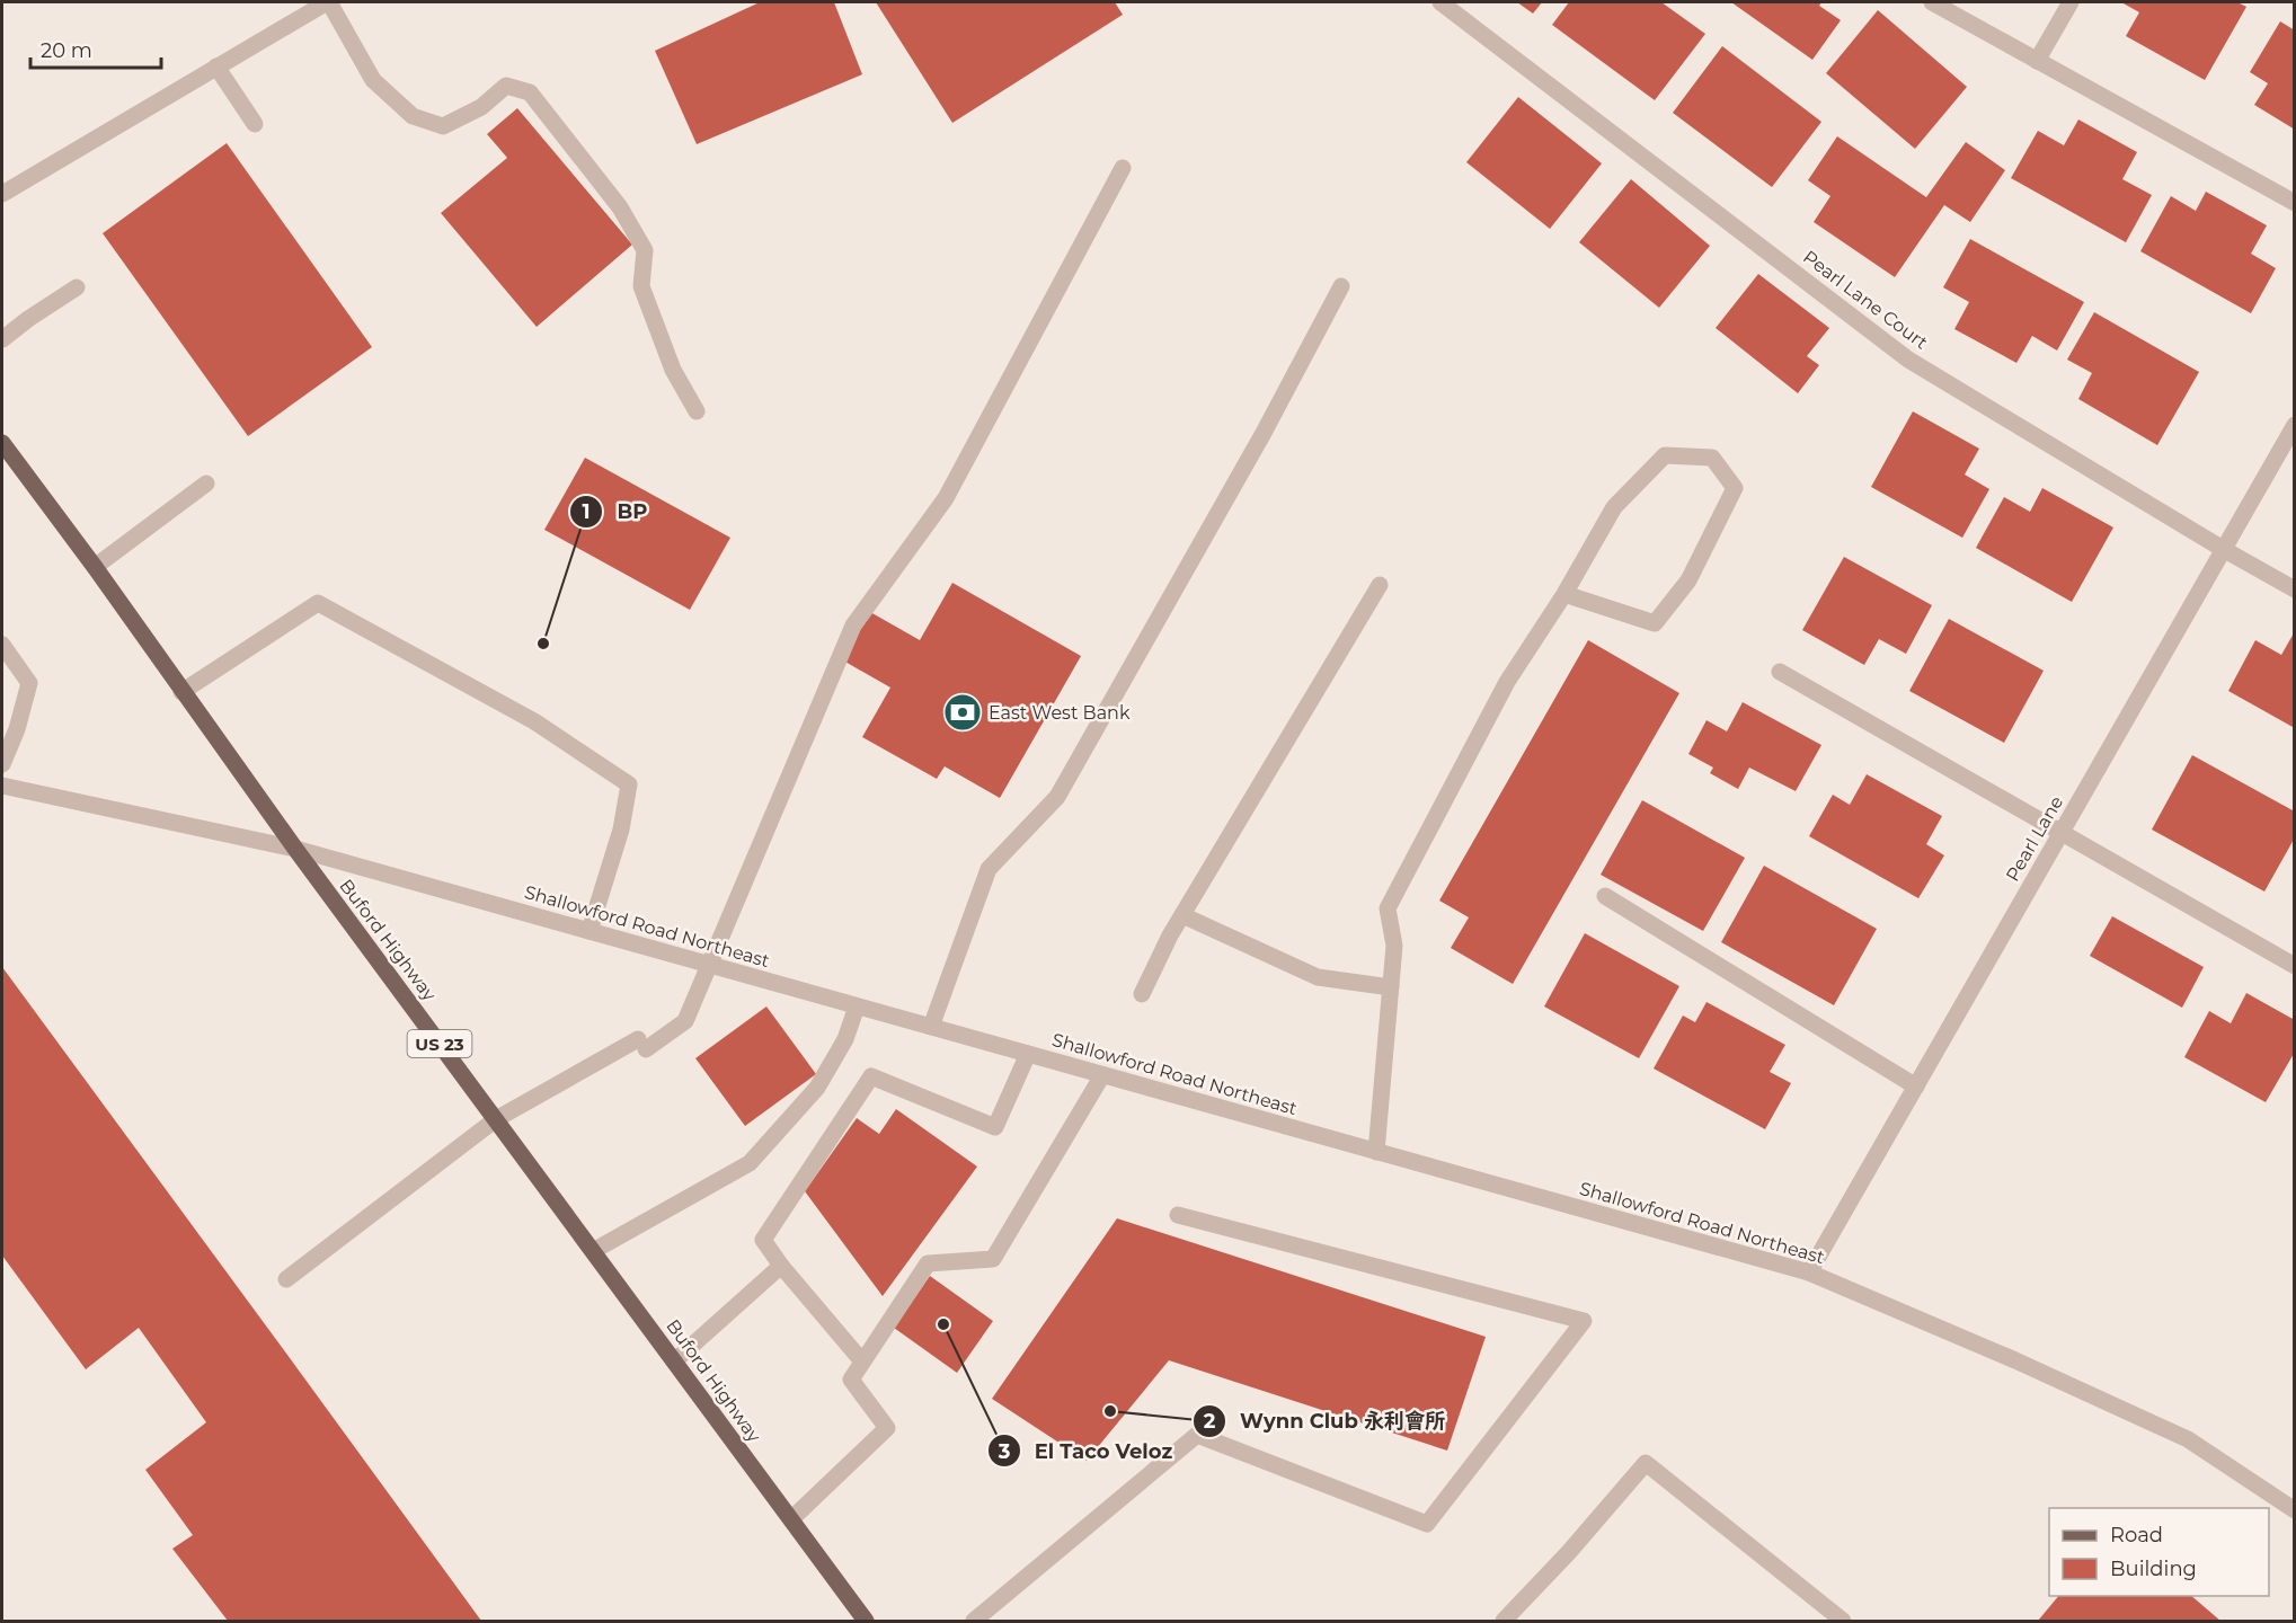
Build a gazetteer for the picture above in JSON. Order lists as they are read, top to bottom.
{
  "streets": {
    "main road": ["Buford Highway", "US 23"],
    "street": ["Pearl Lane Court", "Pearl Lane", "Shallowford Road Northeast"]
  },
  "crossings": [
    ["Pearl Lane Court", "Pearl Lane"],
    ["Pearl Lane", "Shallowford Road Northeast"],
    ["Shallowford Road Northeast", "Buford Highway"]
  ],
  "places": {
    "other": ["BP", "El Taco Veloz", "Wynn Club 永利會所"],
    "bank": ["East West Bank"]
  },
  "legend": ["Road", "Building"],
  "scale_bar": "20 m"
}
